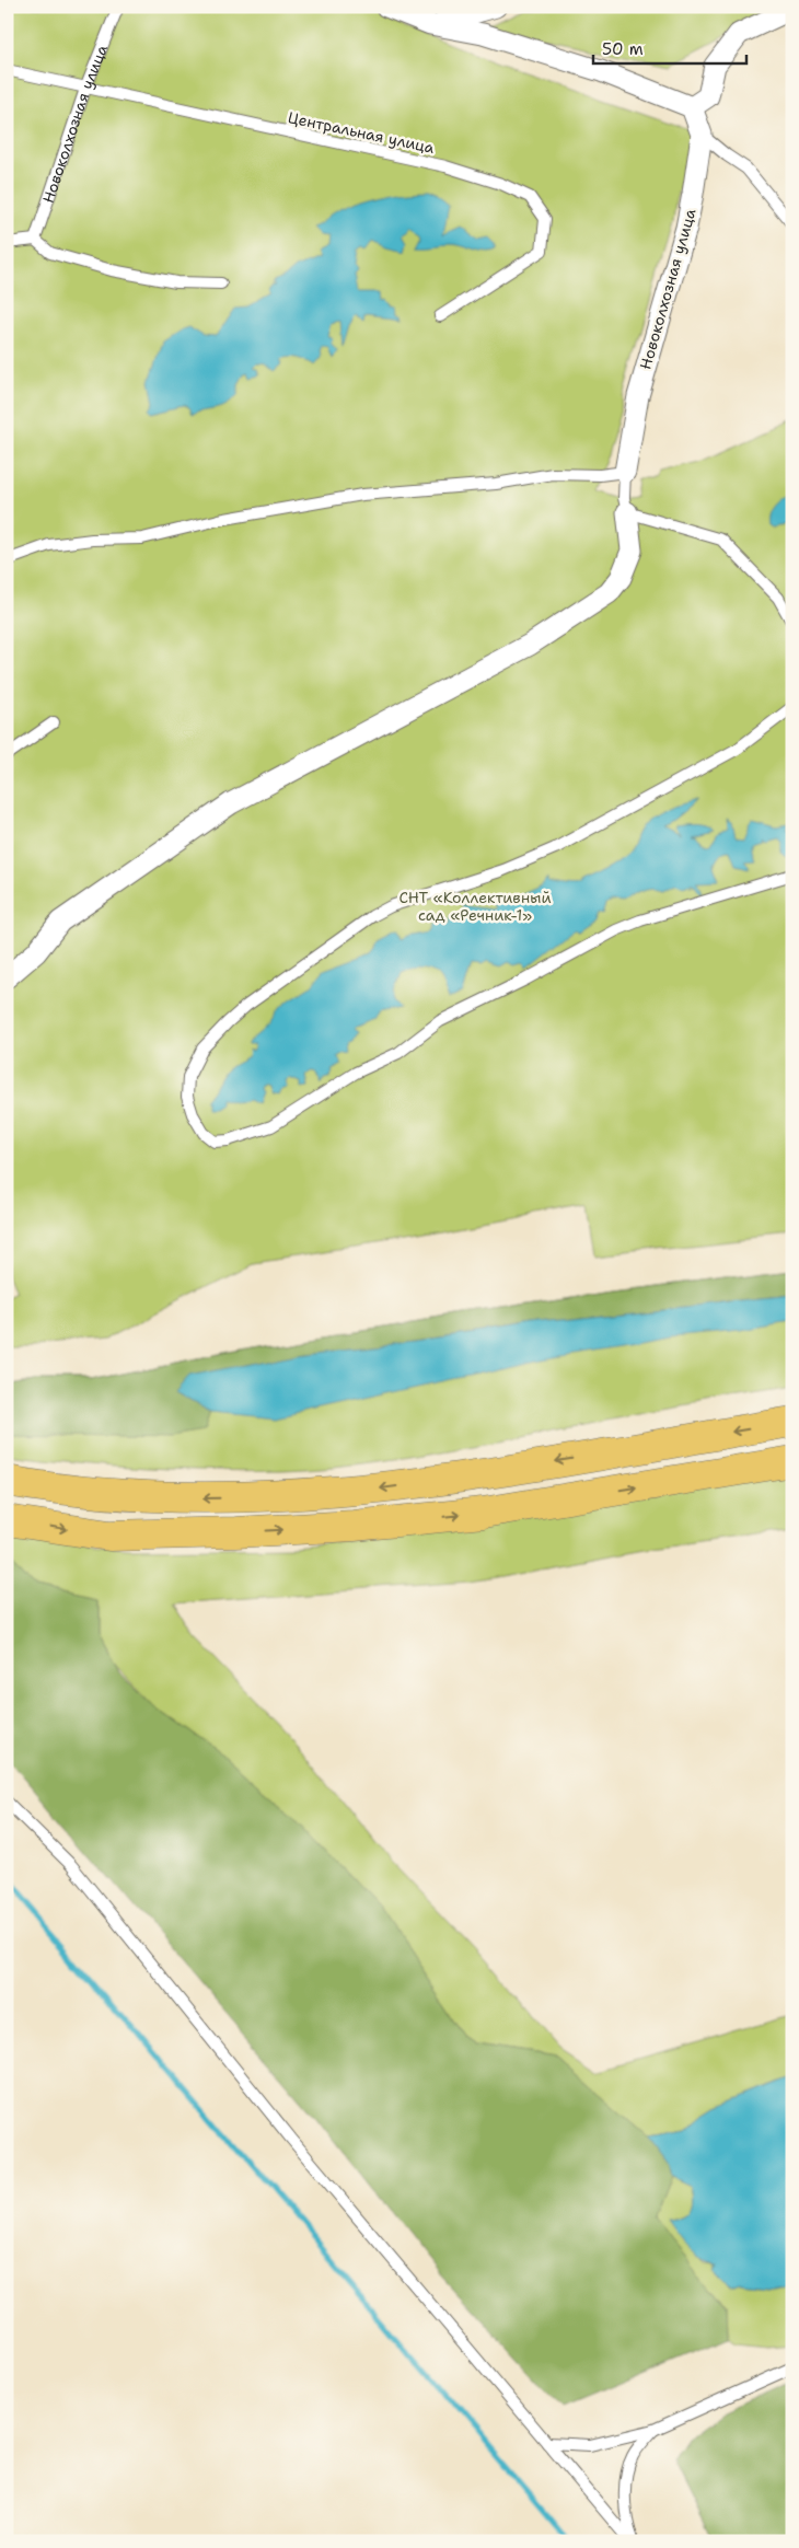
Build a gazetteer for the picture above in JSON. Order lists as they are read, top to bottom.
{
  "streets": {
    "street": ["Новоколхозная улица"],
    "lane": ["Центральная улица"]
  },
  "crossings": [
    ["Новоколхозная улица", "Центральная улица"]
  ],
  "parks": ["СНТ «Коллективный сад «Речник-1»"],
  "scale_bar": "50 m"
}
